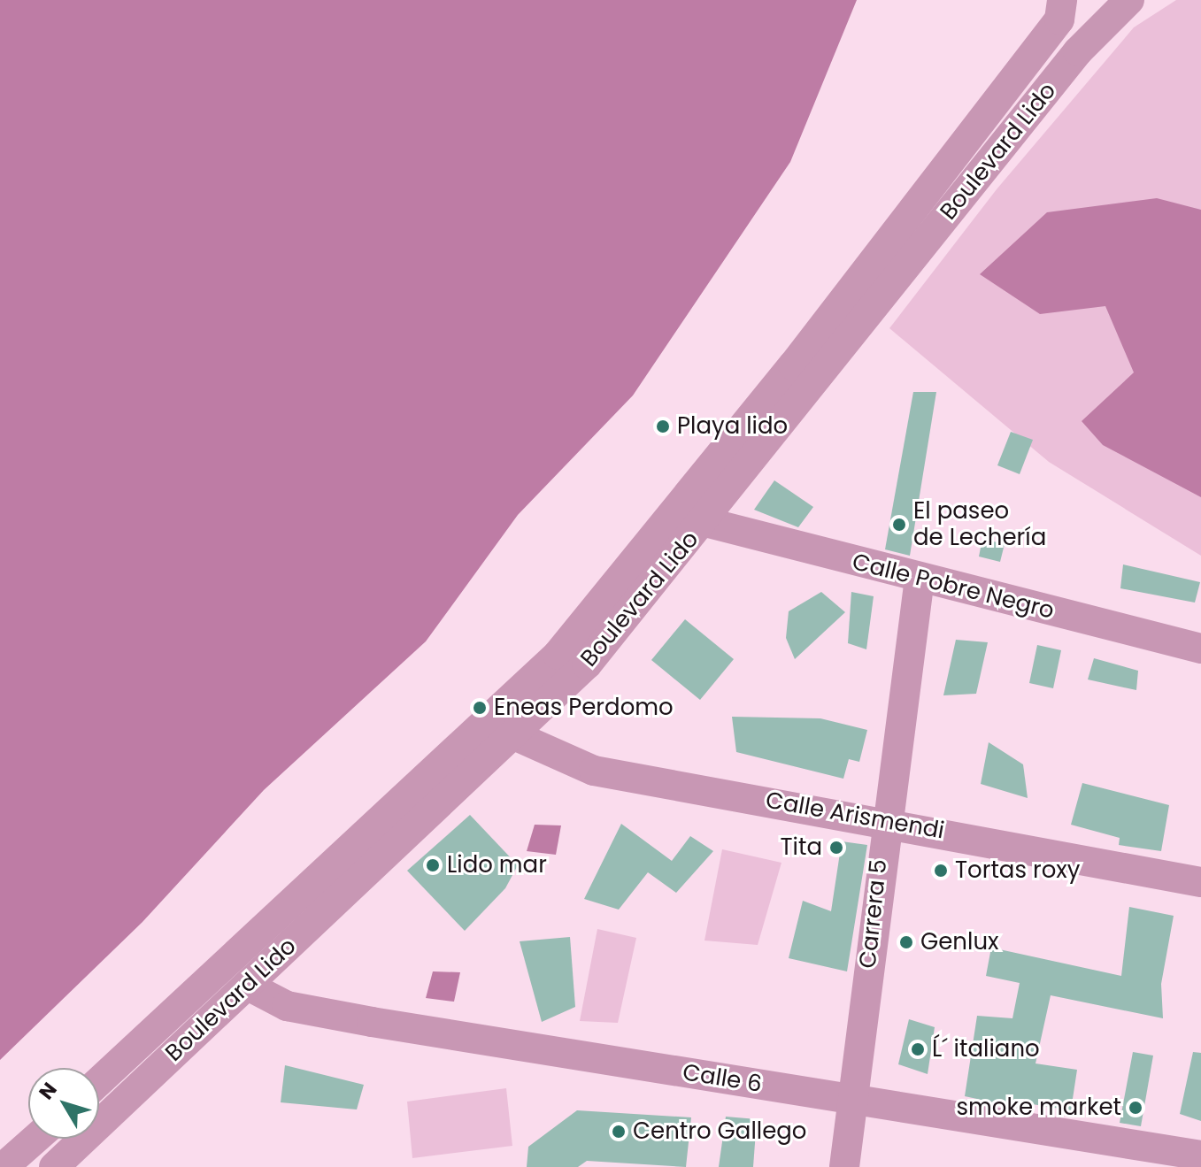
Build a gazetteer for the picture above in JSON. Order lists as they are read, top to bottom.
{
  "streets": {
    "street": [
      "Boulevard Lido",
      "Calle Pobre Negro",
      "Calle Arismendi",
      "Carrera 5",
      "Calle 6"
    ]
  },
  "crossings": [
    ["Boulevard Lido", "Calle Pobre Negro"],
    ["Boulevard Lido", "Calle Arismendi"],
    ["Boulevard Lido", "Calle 6"],
    ["Calle Pobre Negro", "Carrera 5"],
    ["Calle Arismendi", "Carrera 5"],
    ["Carrera 5", "Calle 6"]
  ],
  "places": [
    "Playa lido",
    "El paseo de Lechería",
    "Eneas Perdomo",
    "Tita",
    "Lido mar",
    "Tortas roxy",
    "Genlux",
    "Ĺ´ italiano",
    "smoke market",
    "Centro Gallego"
  ],
  "north": "top left"
}
